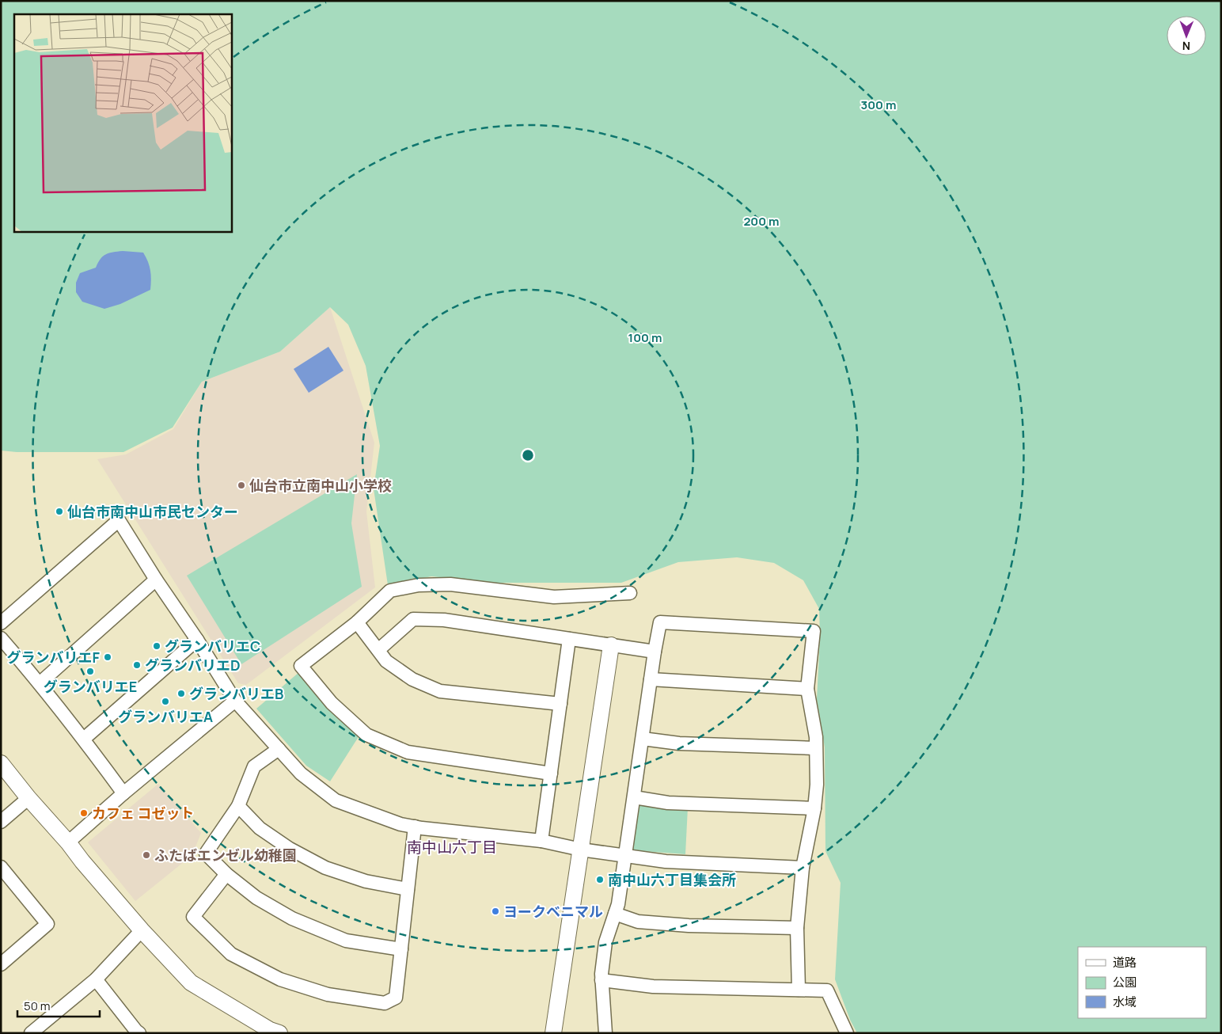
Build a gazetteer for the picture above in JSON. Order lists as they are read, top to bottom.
{
  "districts": ["南中山六丁目"],
  "places": [
    "仙台市立南中山小学校",
    "仙台市南中山市民センター",
    "グランバリエC",
    "グランバリエF",
    "グランバリエD",
    "グランバリエE",
    "グランバリエB",
    "グランバリエA",
    "カフェ コゼット",
    "ふたばエンゼル幼稚園",
    "南中山六丁目集会所",
    "ヨークベニマル"
  ],
  "legend": ["道路", "公園", "水域"],
  "scale_bar": "50 m",
  "north": "bottom",
  "rings": ["300 m", "200 m", "100 m"]
}
